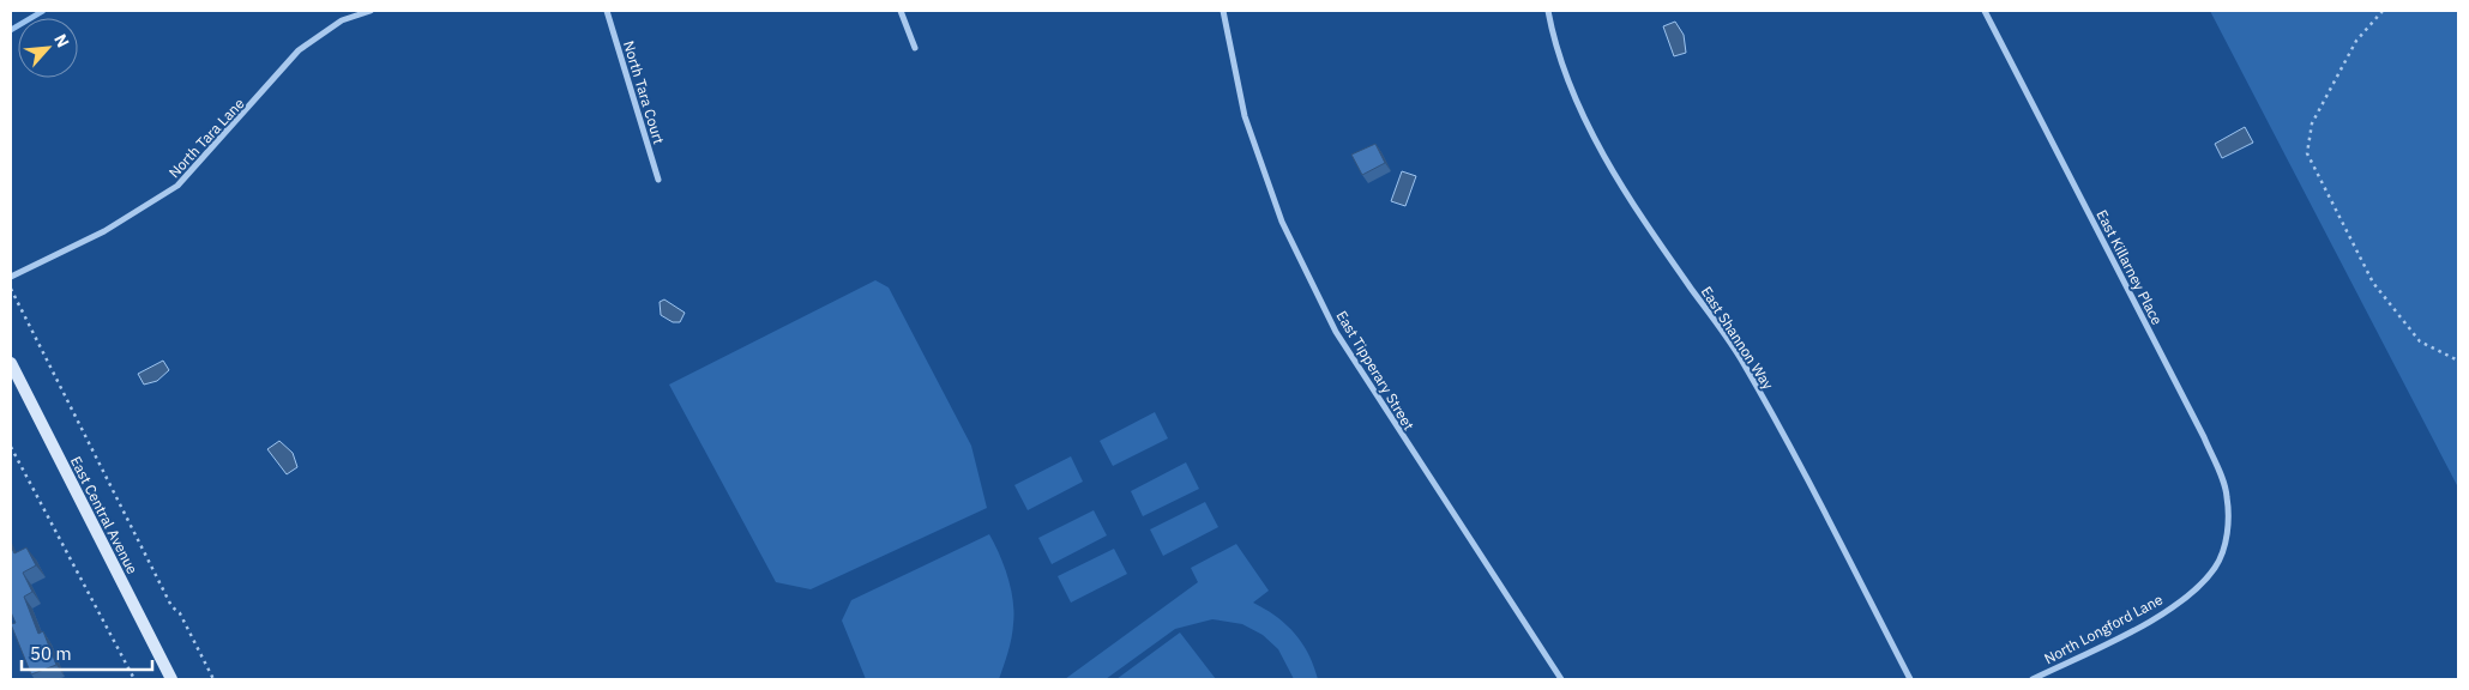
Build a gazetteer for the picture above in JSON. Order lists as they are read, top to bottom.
{
  "streets": {
    "main road": ["East Central Avenue"],
    "street": [
      "North Tara Court",
      "North Tara Lane",
      "East Killarney Place",
      "East Shannon Way",
      "East Tipperary Street",
      "North Longford Lane"
    ]
  },
  "crossings": [
    ["East Killarney Place", "North Longford Lane"]
  ],
  "scale_bar": "50 m",
  "north": "top right"
}
